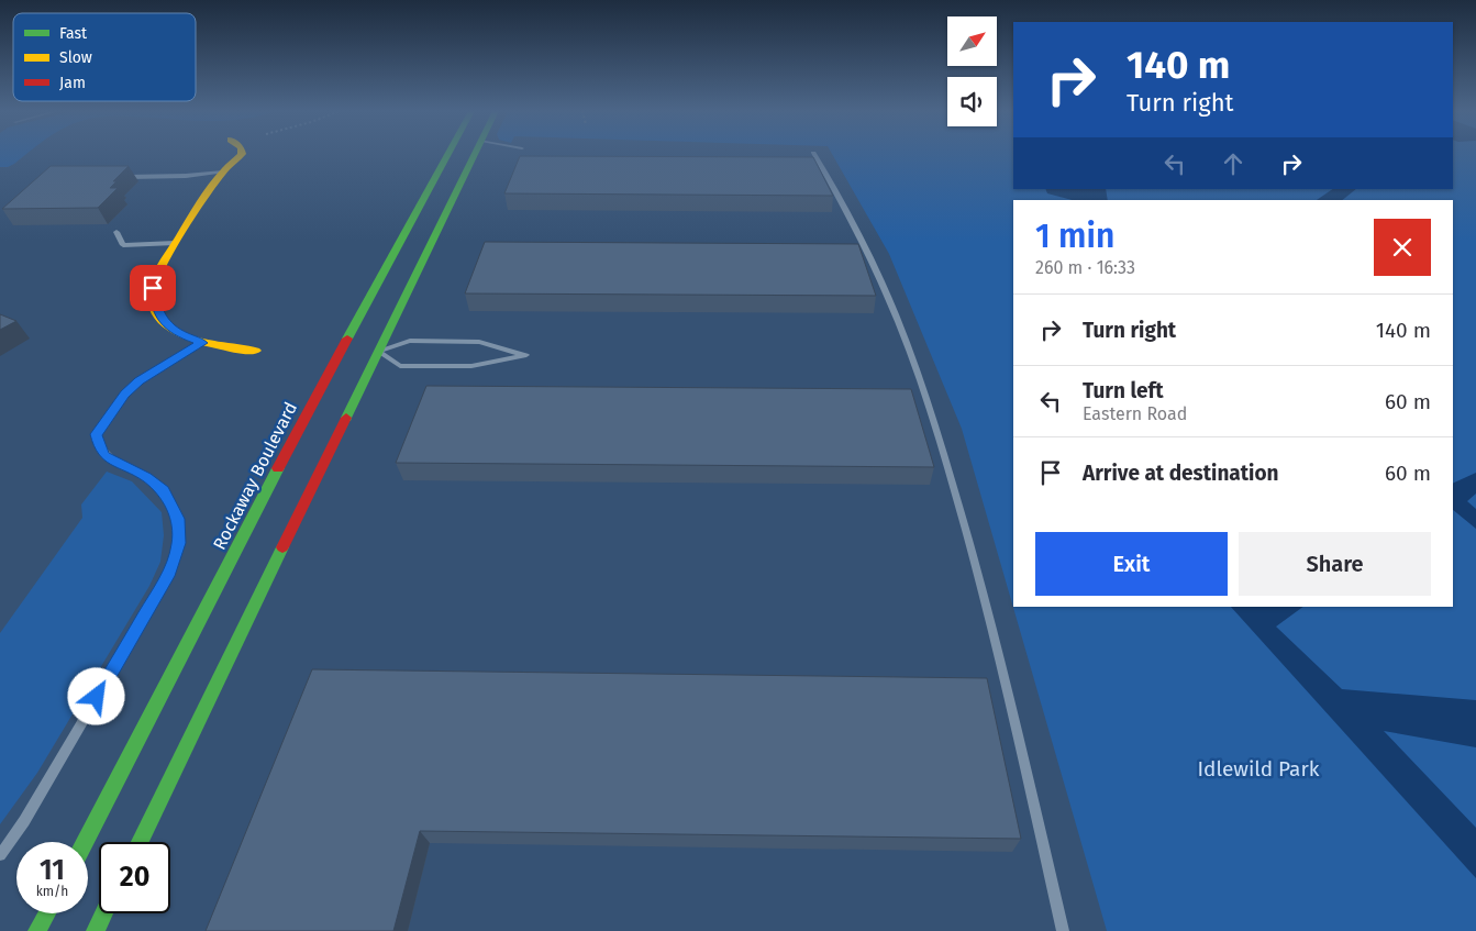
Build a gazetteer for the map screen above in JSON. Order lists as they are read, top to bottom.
{
  "streets": {
    "main road": ["Rockaway Boulevard"]
  },
  "parks": ["Idlewild Park"],
  "legend": ["Fast", "Slow", "Jam"],
  "north": "top right",
  "page": {
    "turn": ["140 m", "Turn right"],
    "heading": ["1 min", "260 m · 16:33"],
    "list": [
      {
        "name": "Turn right",
        "value": "140 m"
      },
      {
        "name": "Turn left",
        "note": "Eastern Road",
        "value": "60 m"
      },
      {
        "name": "Arrive at destination",
        "value": "60 m"
      }
    ],
    "buttons": ["Exit", "Share"],
    "speed": "11 km/h",
    "limit": "20"
  }
}
